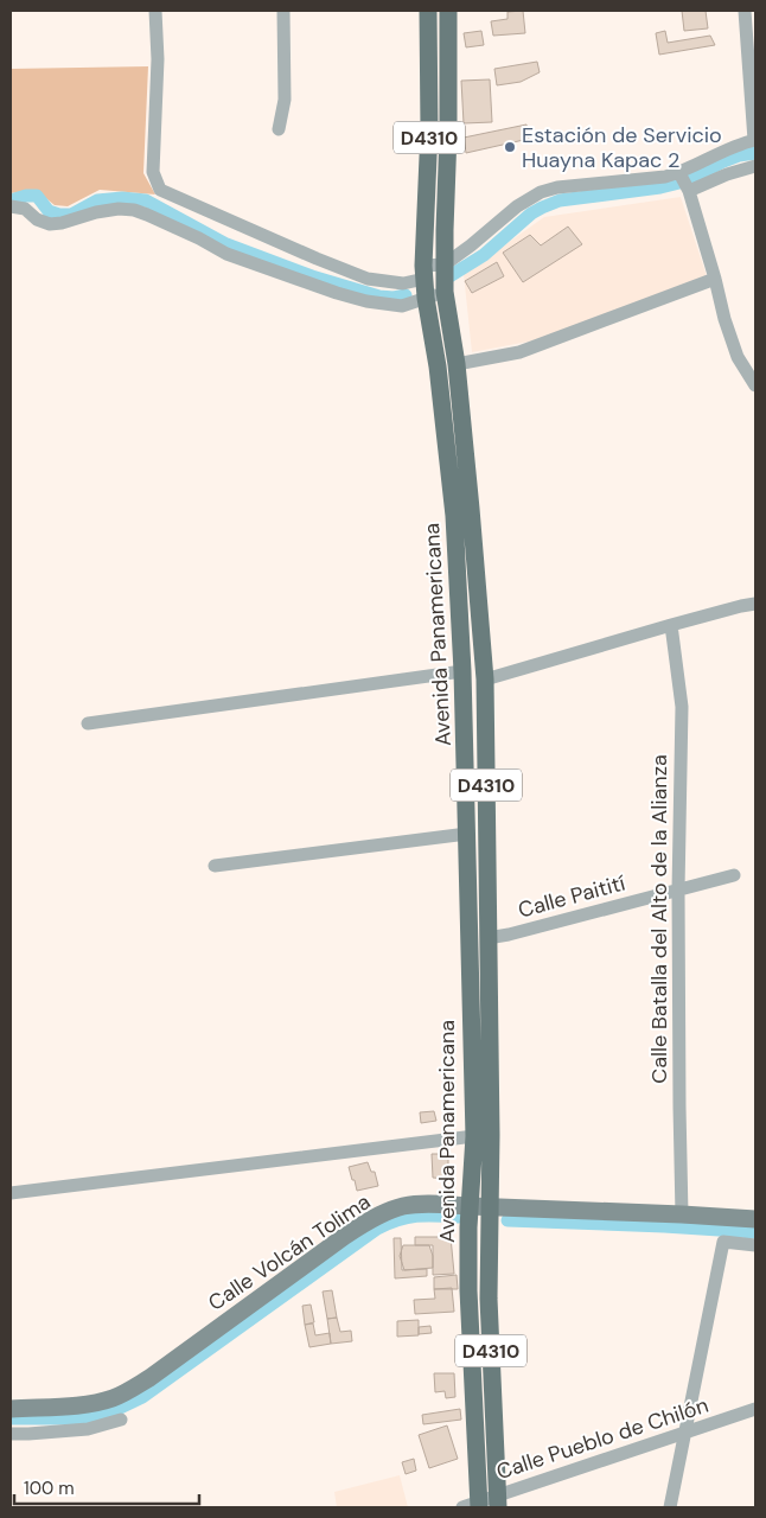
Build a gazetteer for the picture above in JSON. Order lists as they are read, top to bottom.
{
  "streets": {
    "main road": ["D4310", "Avenida Panamericana"],
    "street": [
      "Calle Paitití",
      "Calle Batalla del Alto de la Alianza",
      "Calle Volcán Tolima",
      "Calle Pueblo de Chilón"
    ]
  },
  "crossings": [
    ["Avenida Panamericana", "Calle Paitití"],
    ["Avenida Panamericana", "Calle Volcán Tolima"],
    ["Avenida Panamericana", "Calle Pueblo de Chilón"],
    ["Calle Paitití", "Calle Batalla del Alto de la Alianza"],
    ["Calle Batalla del Alto de la Alianza", "Calle Volcán Tolima"]
  ],
  "places": ["Estación de Servicio Huayna Kapac 2"],
  "scale_bar": "100 m"
}
